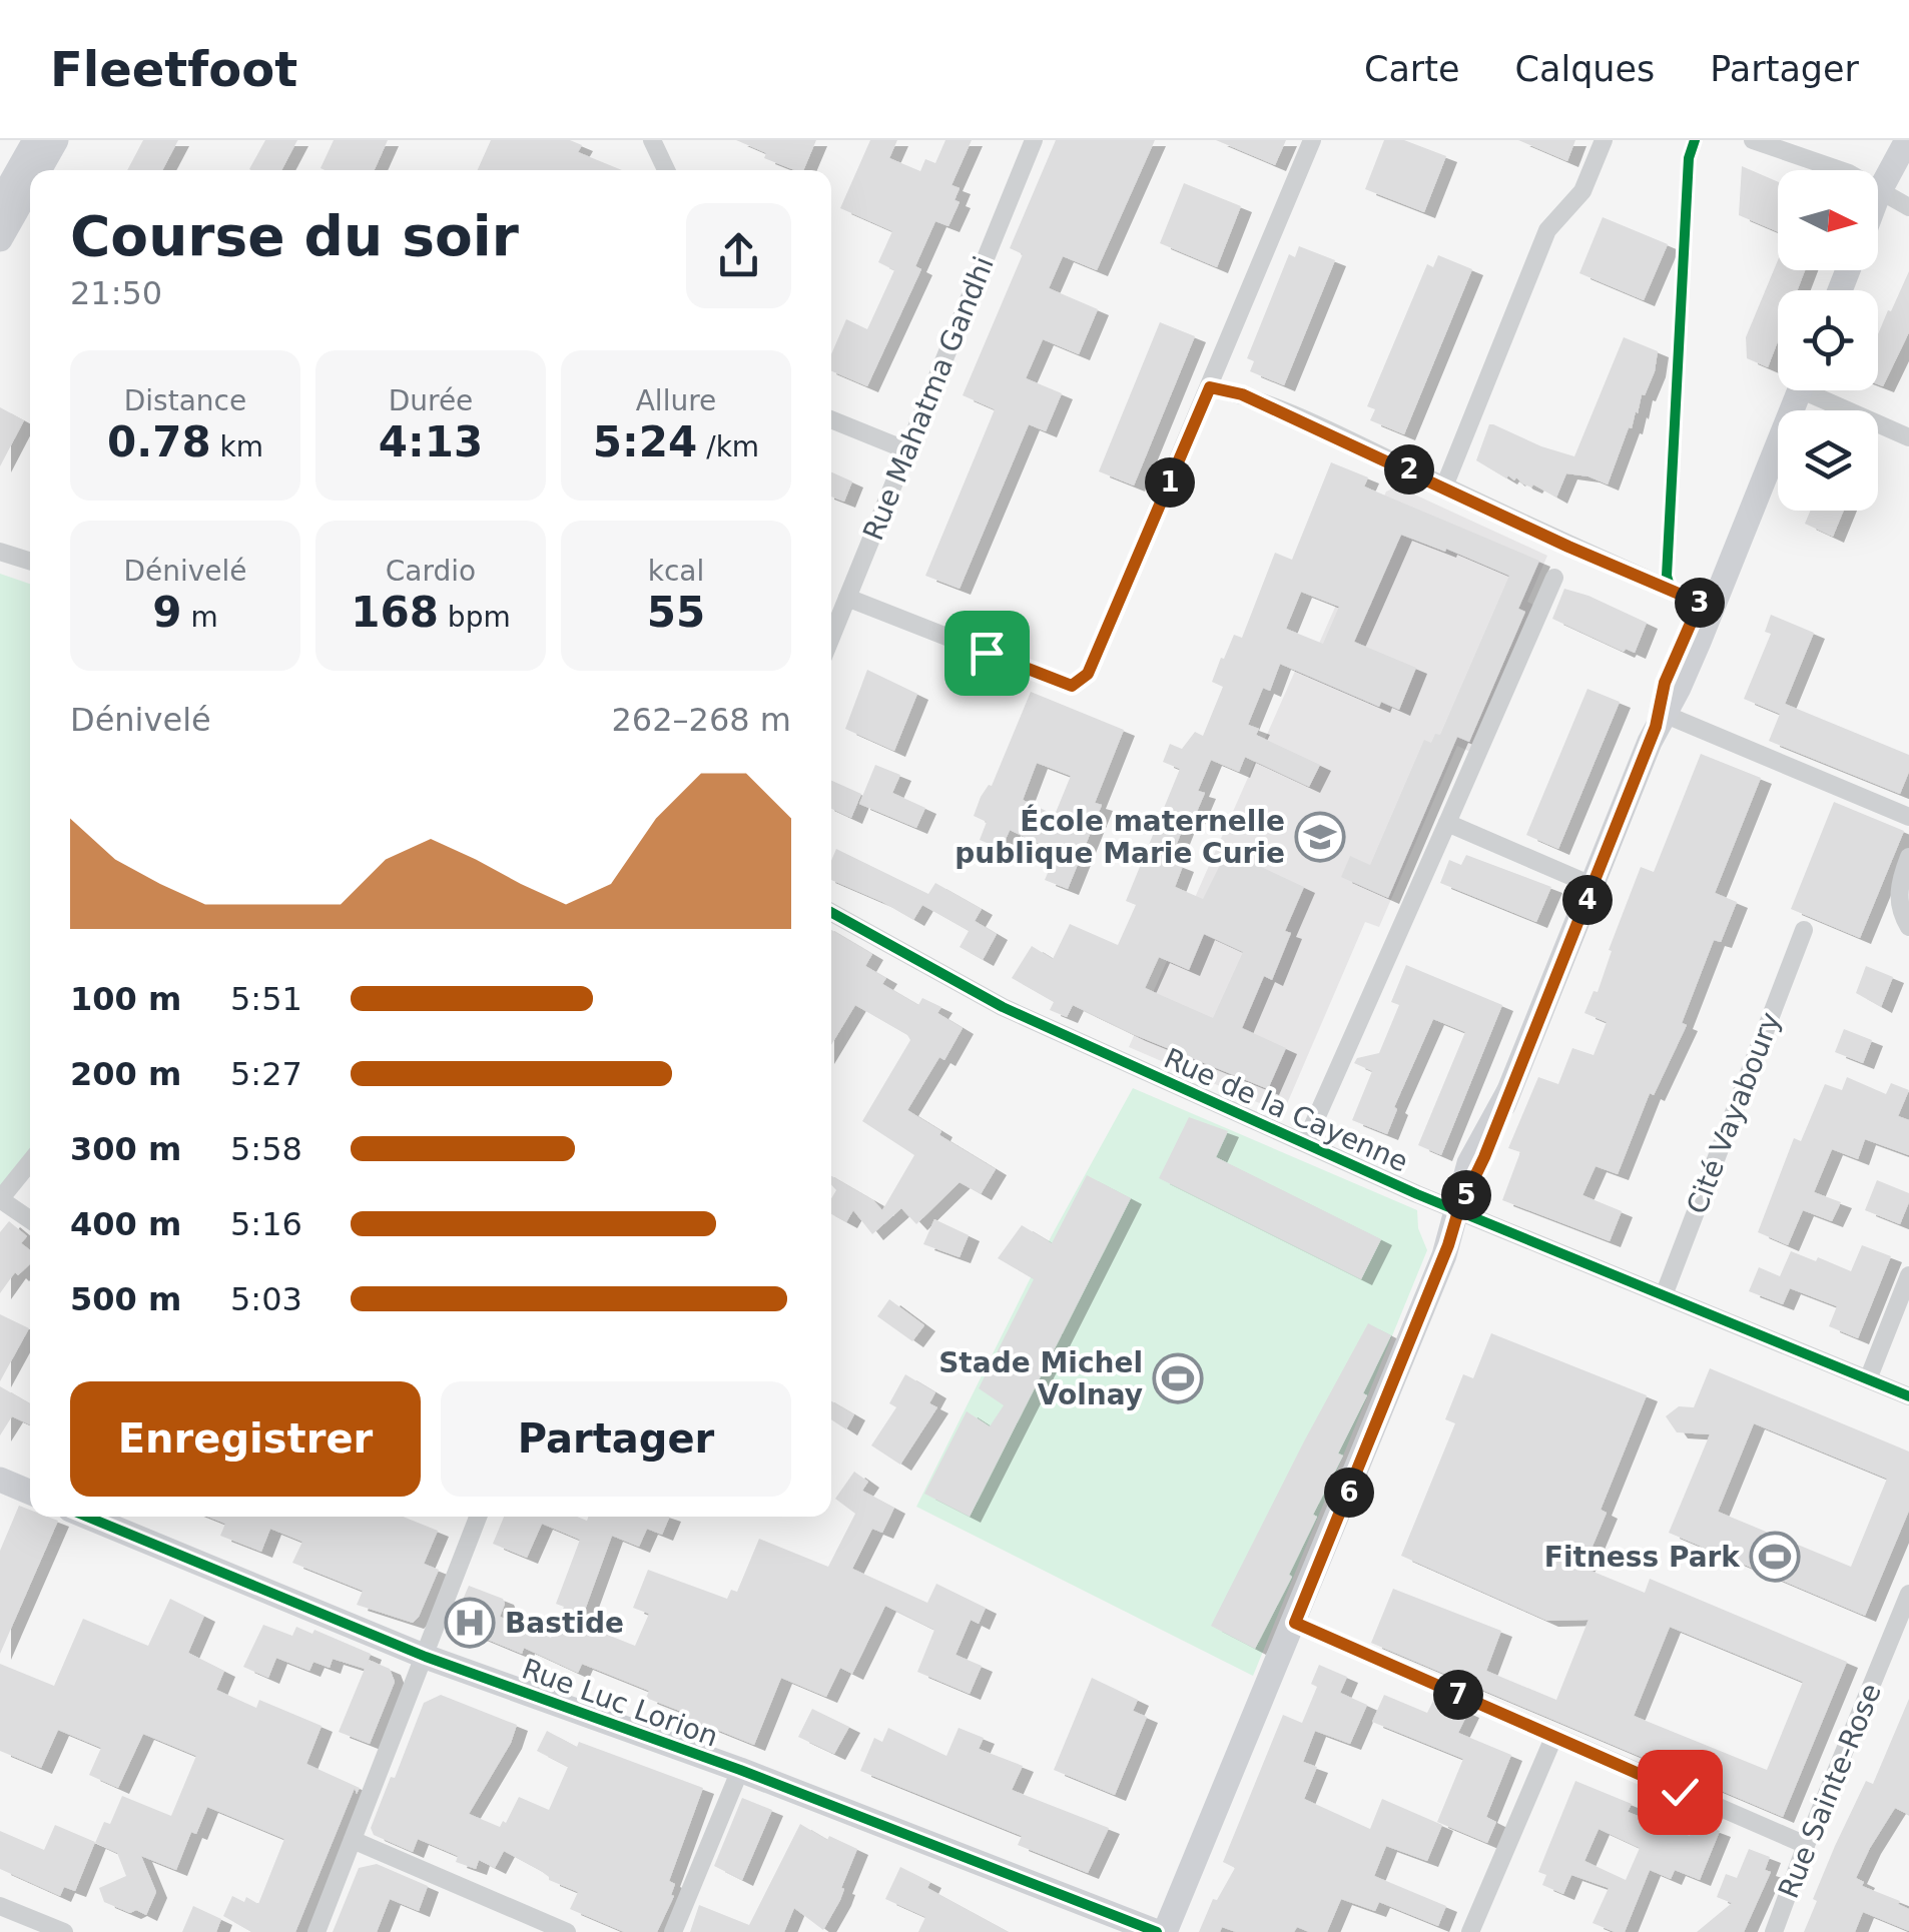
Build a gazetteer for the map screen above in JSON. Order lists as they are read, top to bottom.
{
  "streets": {
    "street": [
      "Rue Mahatma Gandhi",
      "Rue de la Cayenne",
      "Cité Vayaboury",
      "Rue Luc Lorion",
      "Rue Sainte-Rose"
    ]
  },
  "crossings": [
    ["Rue de la Cayenne", "Cité Vayaboury"]
  ],
  "places": {
    "school or university": ["École maternelle publique Marie Curie"],
    "sports": ["Stade Michel Volnay", "Fitness Park"],
    "hospital": ["Bastide"]
  },
  "north": "right",
  "page": {
    "header": "Fleetfoot",
    "nav": ["Carte", "Calques", "Partager"],
    "heading": ["Course du soir", "21:50"],
    "stats": [
      ["Distance", "0.78 km"],
      ["Durée", "4:13"],
      ["Allure", "5:24 /km"],
      ["Dénivelé", "9 m"],
      ["Cardio", "168 bpm"],
      ["kcal", "55"]
    ],
    "pins": [
      "2",
      "1",
      "3",
      "4",
      "5",
      "6",
      "7"
    ],
    "chart": ["Dénivelé", "262–268 m"],
    "list": [
      {
        "name": "100 m",
        "note": "5:51"
      },
      {
        "name": "200 m",
        "note": "5:27"
      },
      {
        "name": "300 m",
        "note": "5:58"
      },
      {
        "name": "400 m",
        "note": "5:16"
      },
      {
        "name": "500 m",
        "note": "5:03"
      }
    ],
    "buttons": ["Enregistrer", "Partager"]
  }
}
